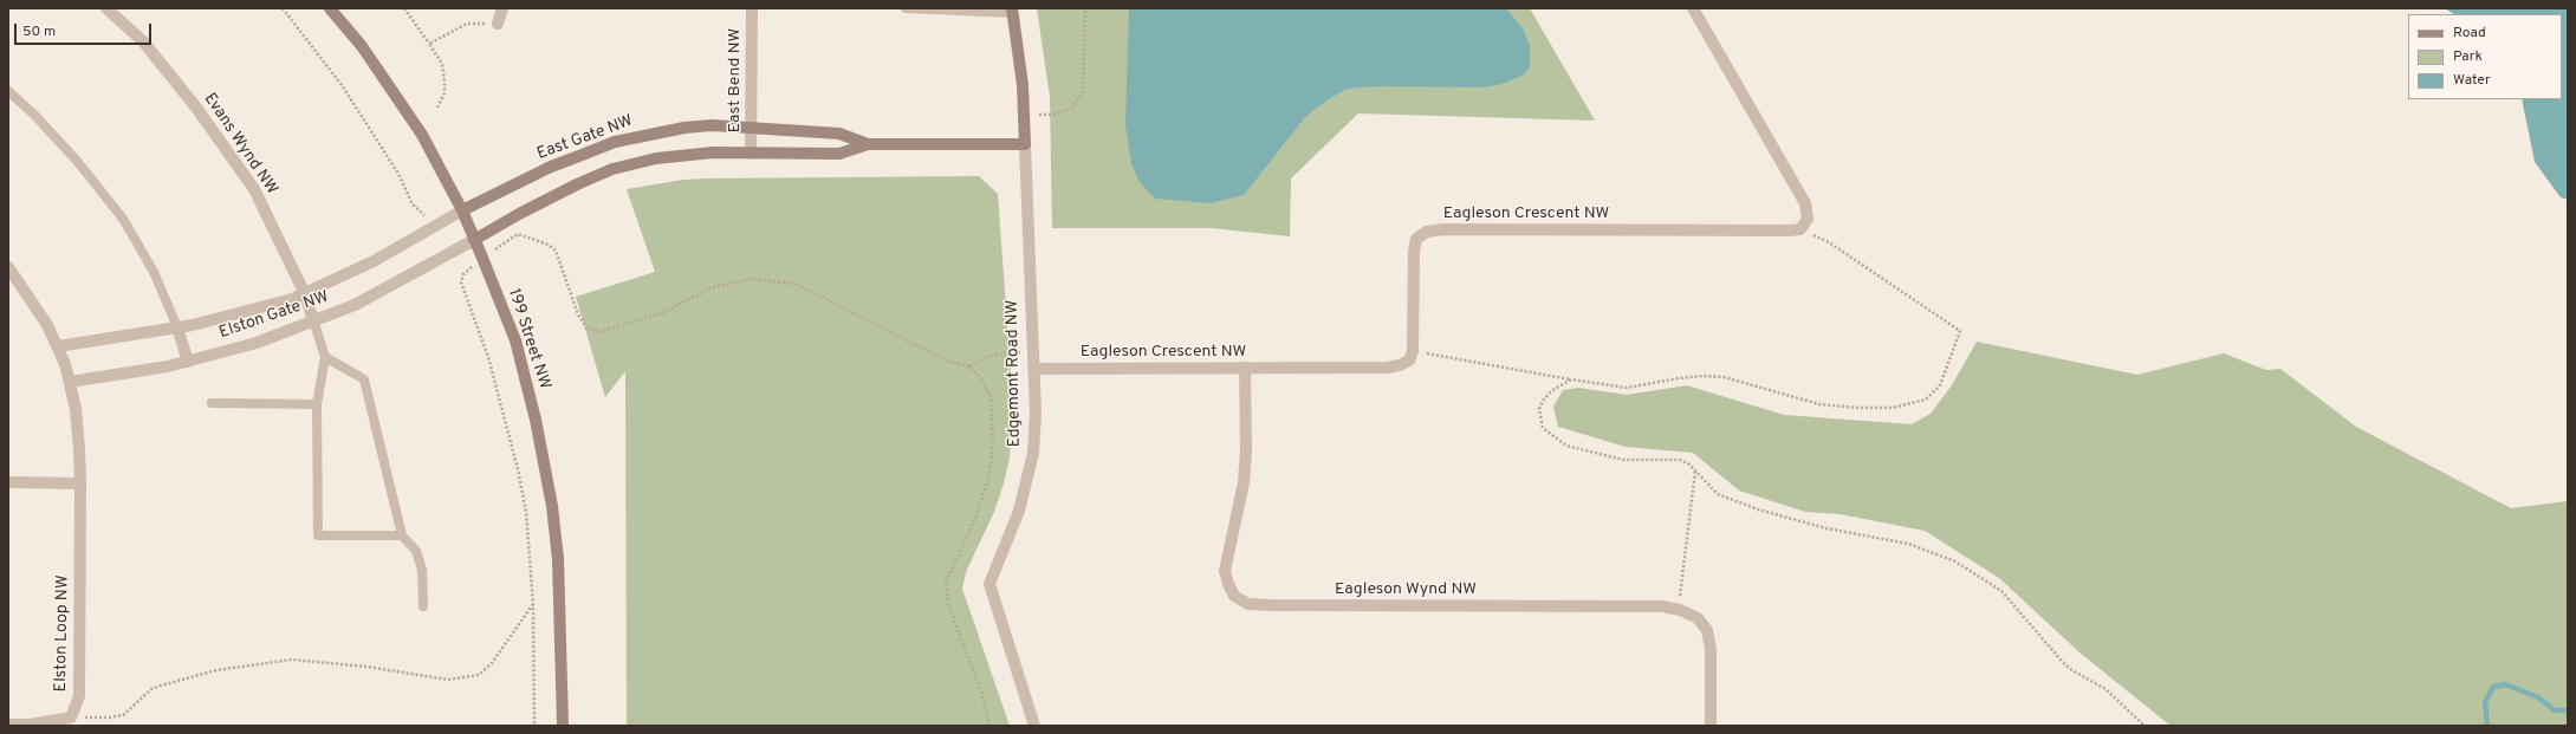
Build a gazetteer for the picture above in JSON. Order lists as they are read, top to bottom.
{
  "streets": {
    "street": [
      "East Bend NW",
      "East Gate NW",
      "Evans Wynd NW",
      "Eagleson Crescent NW",
      "Elston Gate NW",
      "199 Street NW",
      "Edgemont Road NW",
      "Eagleson Wynd NW",
      "Elston Loop NW"
    ]
  },
  "crossings": [
    ["East Bend NW", "East Gate NW"],
    ["East Gate NW", "Elston Gate NW"],
    ["East Gate NW", "199 Street NW"],
    ["East Gate NW", "Edgemont Road NW"],
    ["Evans Wynd NW", "Elston Gate NW"],
    ["Eagleson Crescent NW", "Edgemont Road NW"],
    ["Eagleson Crescent NW", "Eagleson Wynd NW"],
    ["Elston Gate NW", "199 Street NW"],
    ["Elston Gate NW", "Elston Loop NW"]
  ],
  "legend": ["Road", "Park", "Water"],
  "scale_bar": "50 m"
}
